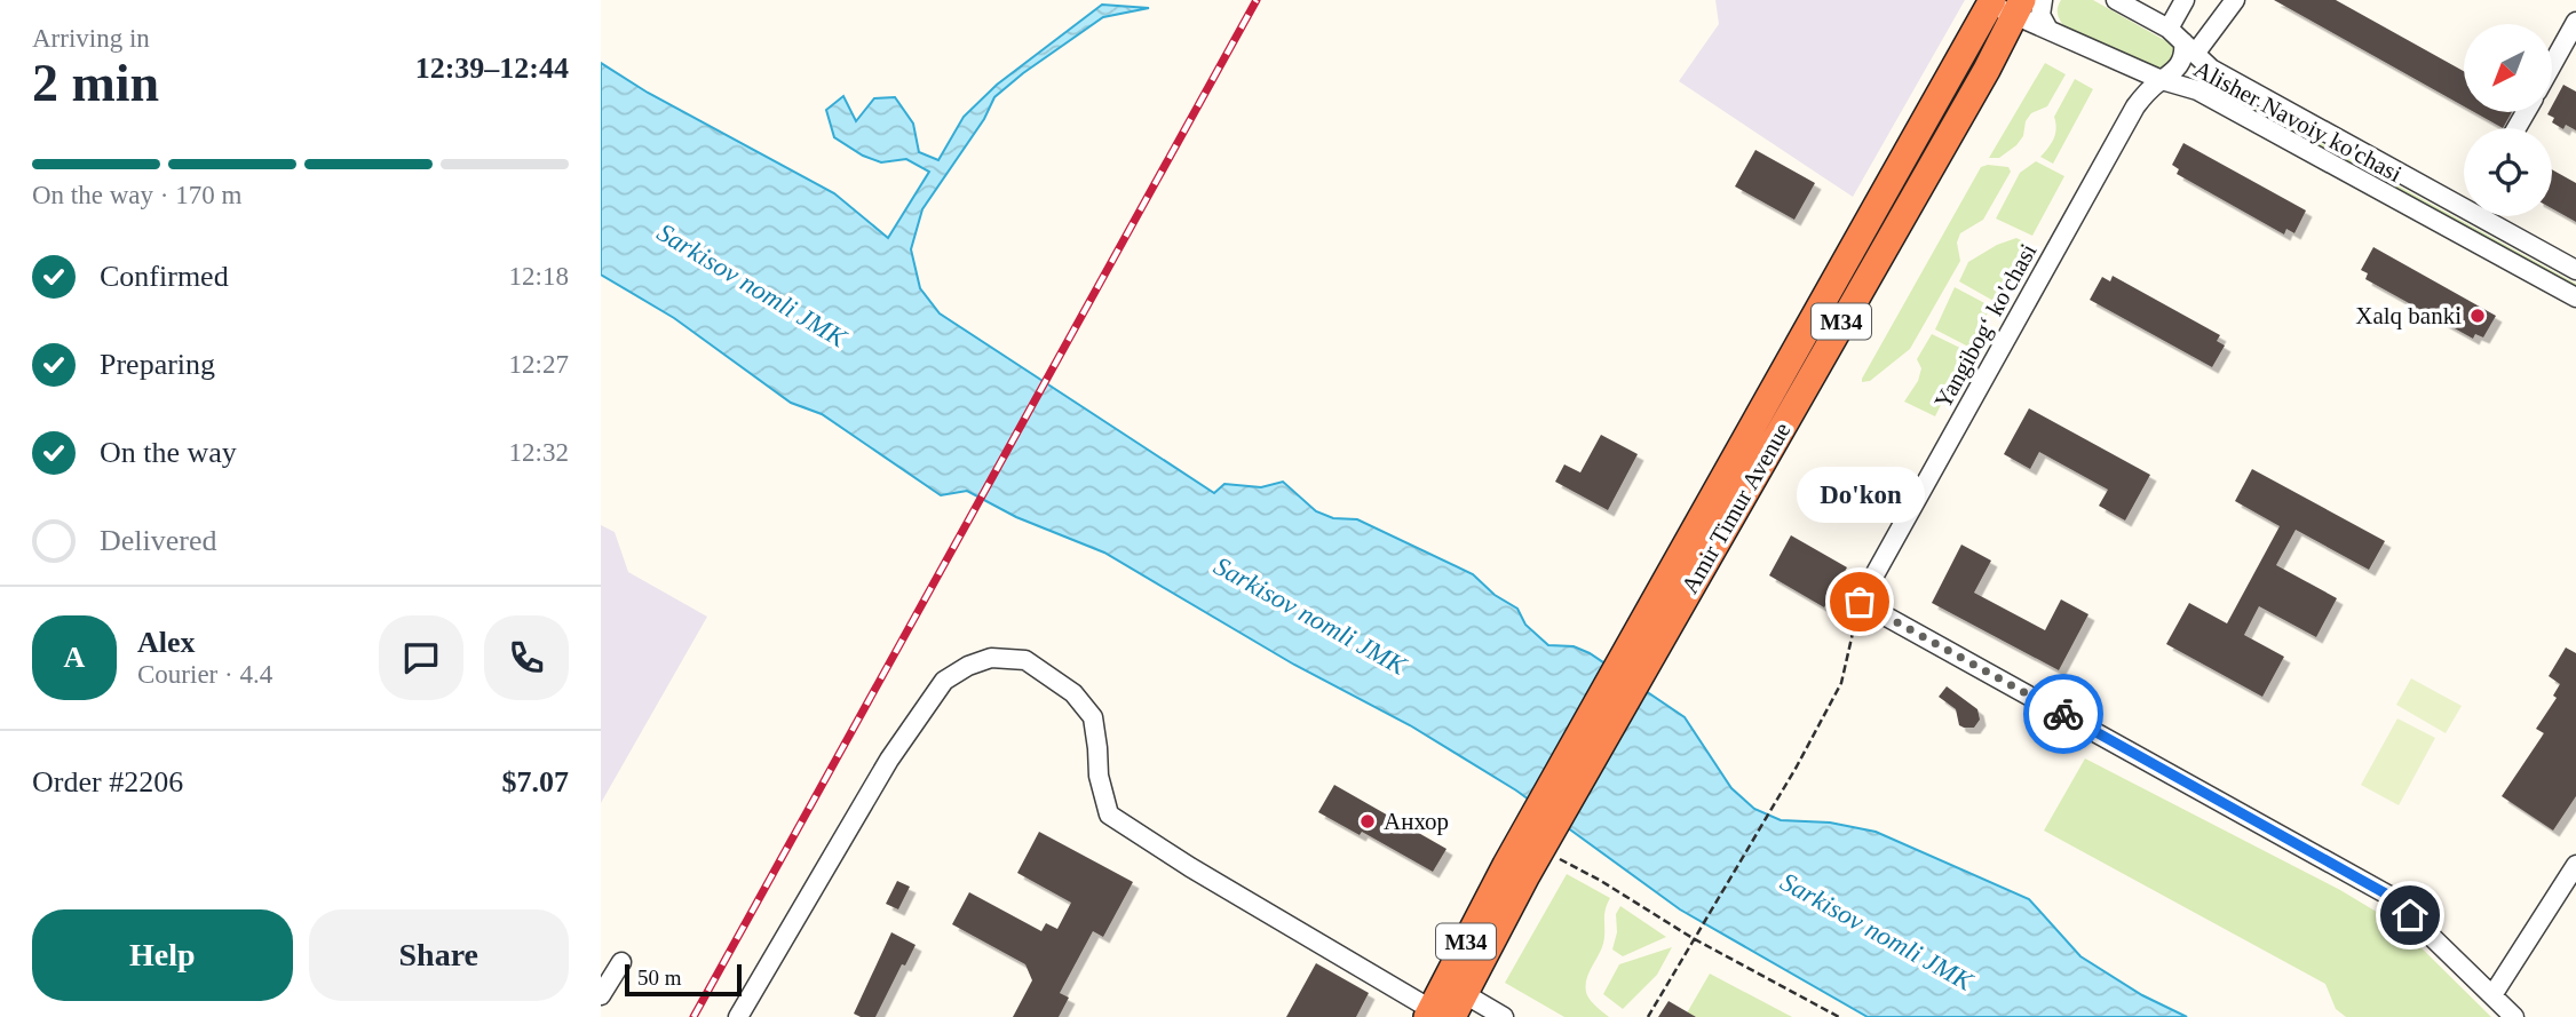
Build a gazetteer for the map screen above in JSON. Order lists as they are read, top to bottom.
{
  "streets": {
    "highway": ["M34", "Amir Timur Avenue"],
    "street": ["Alisher Navoiy ko'chasi", "Yangibog‘ ko'chasi"]
  },
  "crossings": [
    ["Alisher Navoiy ko'chasi", "Yangibog‘ ko'chasi"],
    ["Alisher Navoiy ko'chasi", "Amir Timur Avenue"]
  ],
  "water": ["Sarkisov nomli JMK"],
  "places": ["Xalq banki", "Do'kon", "Анхор"],
  "scale_bar": "50 m",
  "north": "bottom left",
  "page": {
    "heading": ["2 min", "Arriving in", "12:39–12:44"],
    "panel": [
      "Alex",
      "Courier · 4.4",
      "Order #2206",
      "$7.07"
    ],
    "bar": "On the way · 170 m",
    "list": [
      ["Confirmed", "12:18"],
      ["Preparing", "12:27"],
      ["On the way", "12:32"],
      "Delivered"
    ],
    "bubble": "Do'kon",
    "round": "A",
    "buttons": ["Help", "Share"],
    "scale": "50 m"
  }
}
